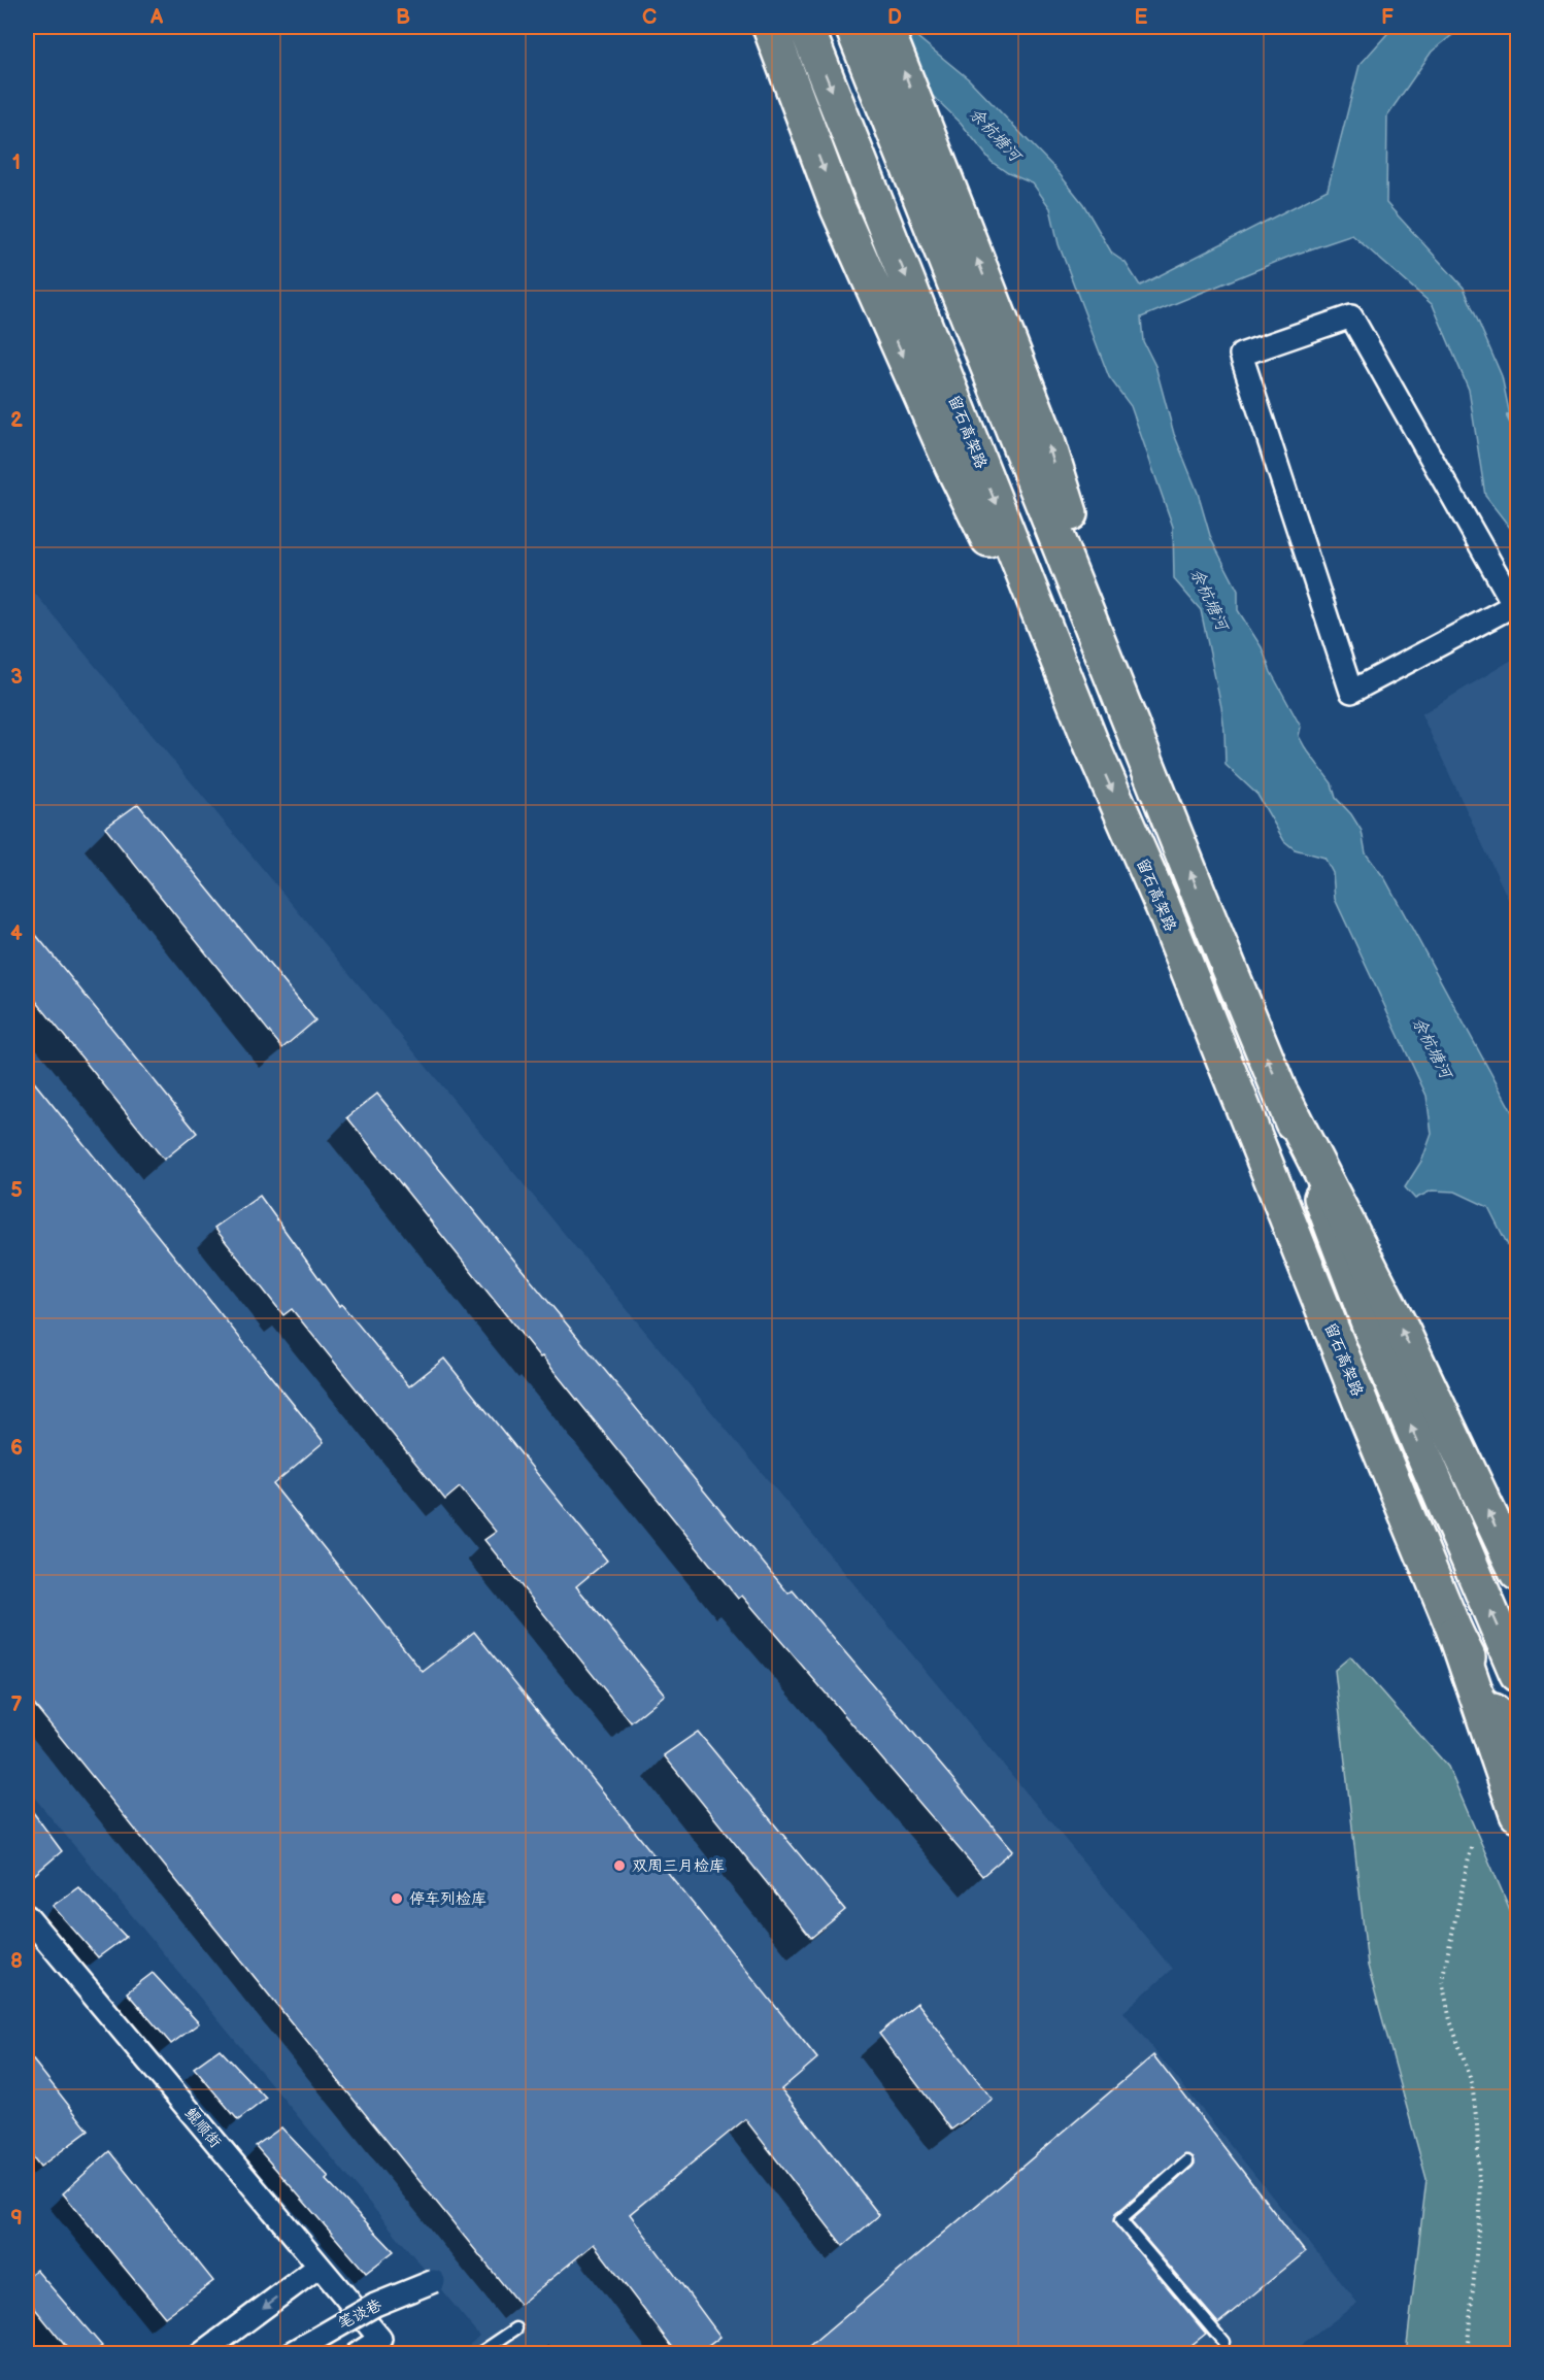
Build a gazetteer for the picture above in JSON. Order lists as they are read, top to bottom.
{
  "streets": {
    "highway": ["留石高架路"],
    "street": ["鲲顺街", "笔谈巷"]
  },
  "crossings": [
    ["鲲顺街", "笔谈巷"]
  ],
  "water": ["余杭塘河"],
  "places": ["双周三月检库", "停车列检库"],
  "grid": {
    "columns": [
      "A",
      "B",
      "C",
      "D",
      "E",
      "F"
    ],
    "rows": [
      "1",
      "2",
      "3",
      "4",
      "5",
      "6",
      "7",
      "8",
      "9"
    ]
  }
}
